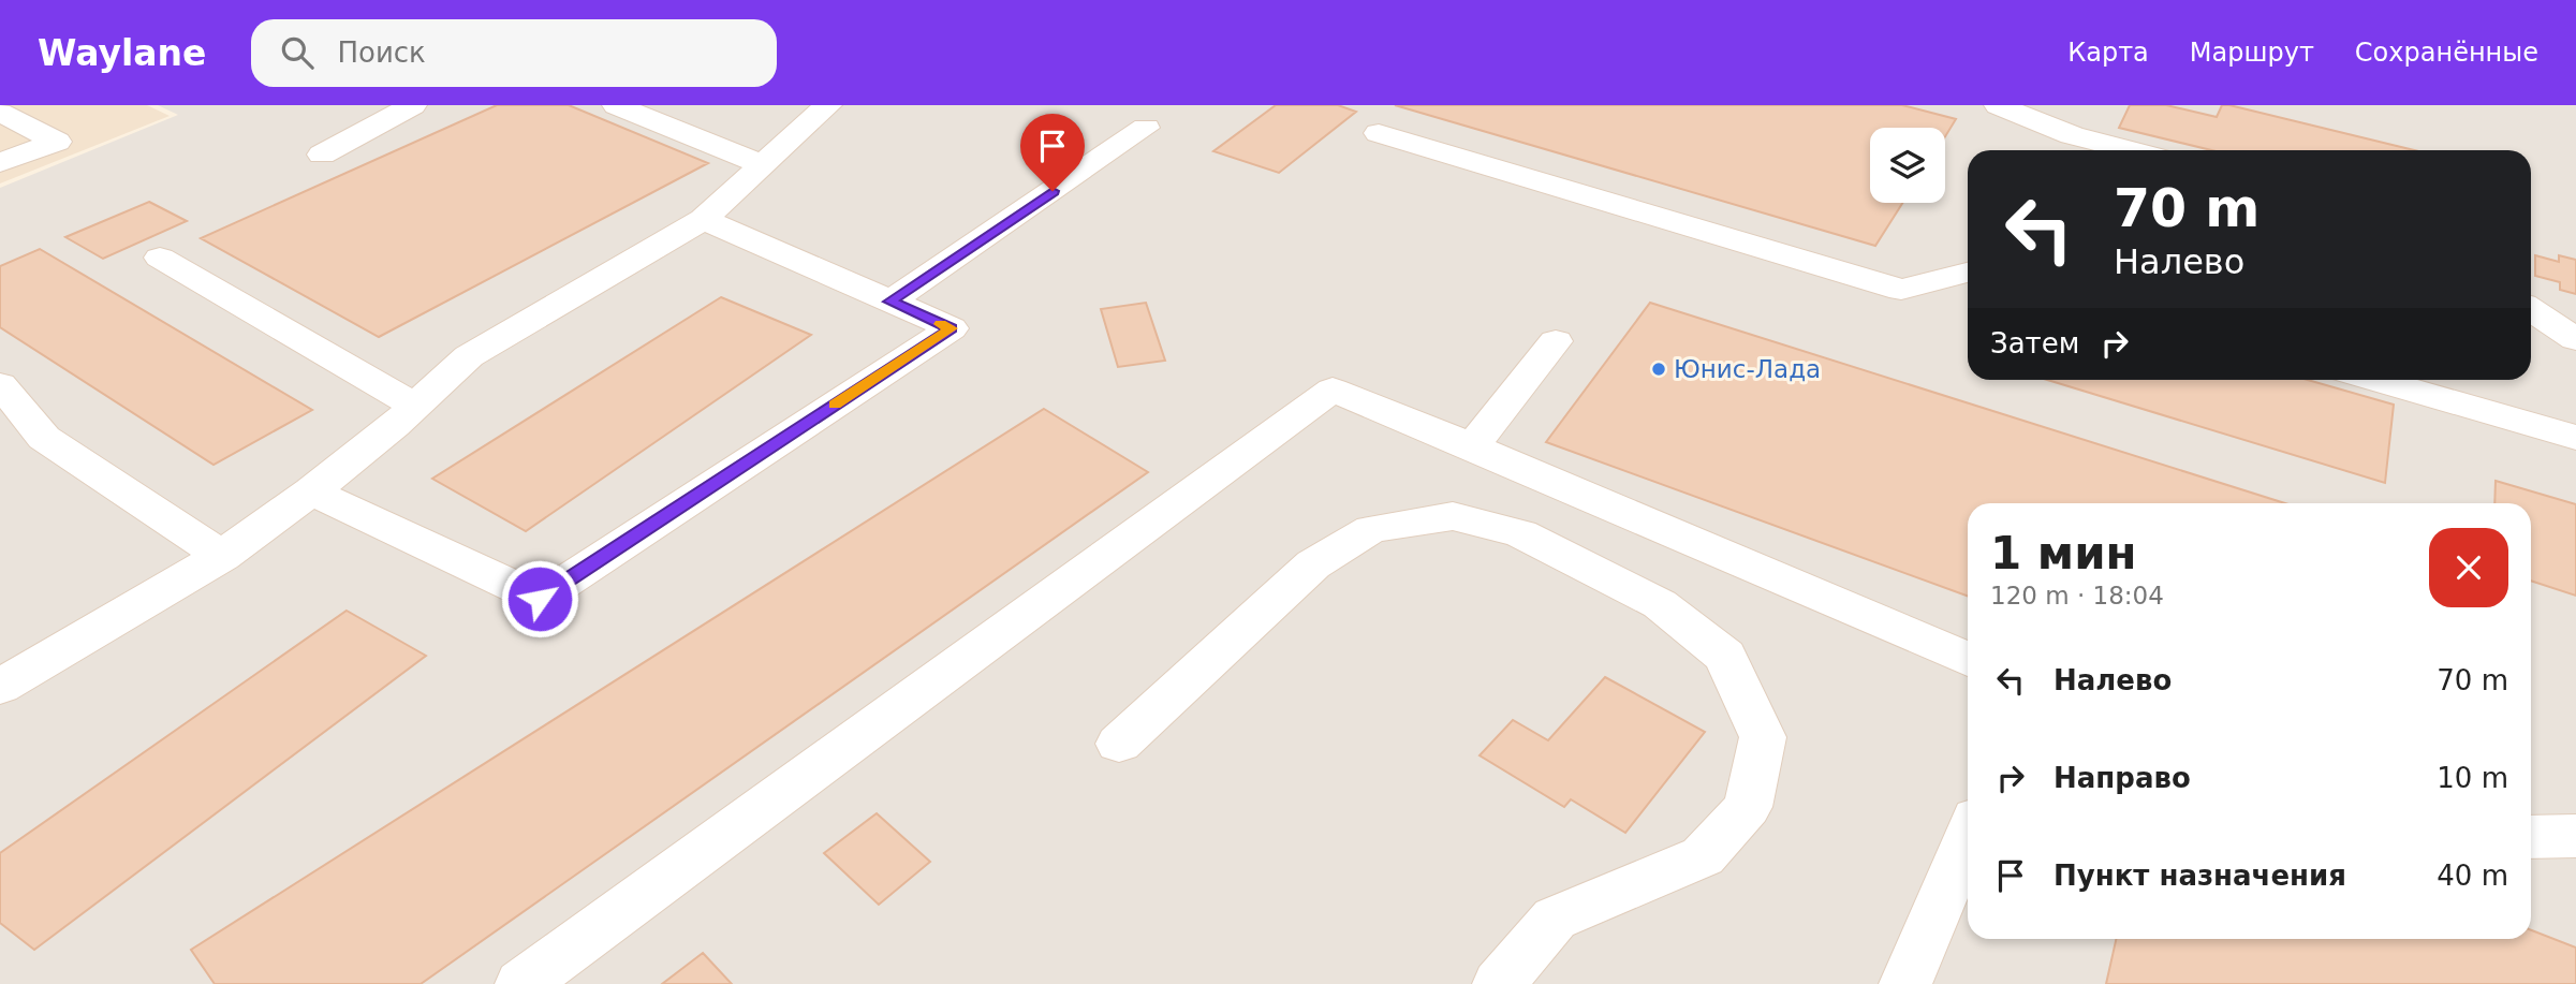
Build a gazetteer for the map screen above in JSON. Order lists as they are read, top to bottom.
{
  "places": ["Юнис-Лада"],
  "page": {
    "header": "Waylane",
    "search": "Поиск",
    "nav": ["Карта", "Маршрут", "Сохранённые"],
    "turn": ["70 m", "Налево"],
    "then": "Затем",
    "heading": ["1 мин", "120 m · 18:04"],
    "list": [
      {
        "name": "Налево",
        "value": "70 m"
      },
      {
        "name": "Направо",
        "value": "10 m"
      },
      {
        "name": "Пункт назначения",
        "value": "40 m"
      }
    ]
  }
}
